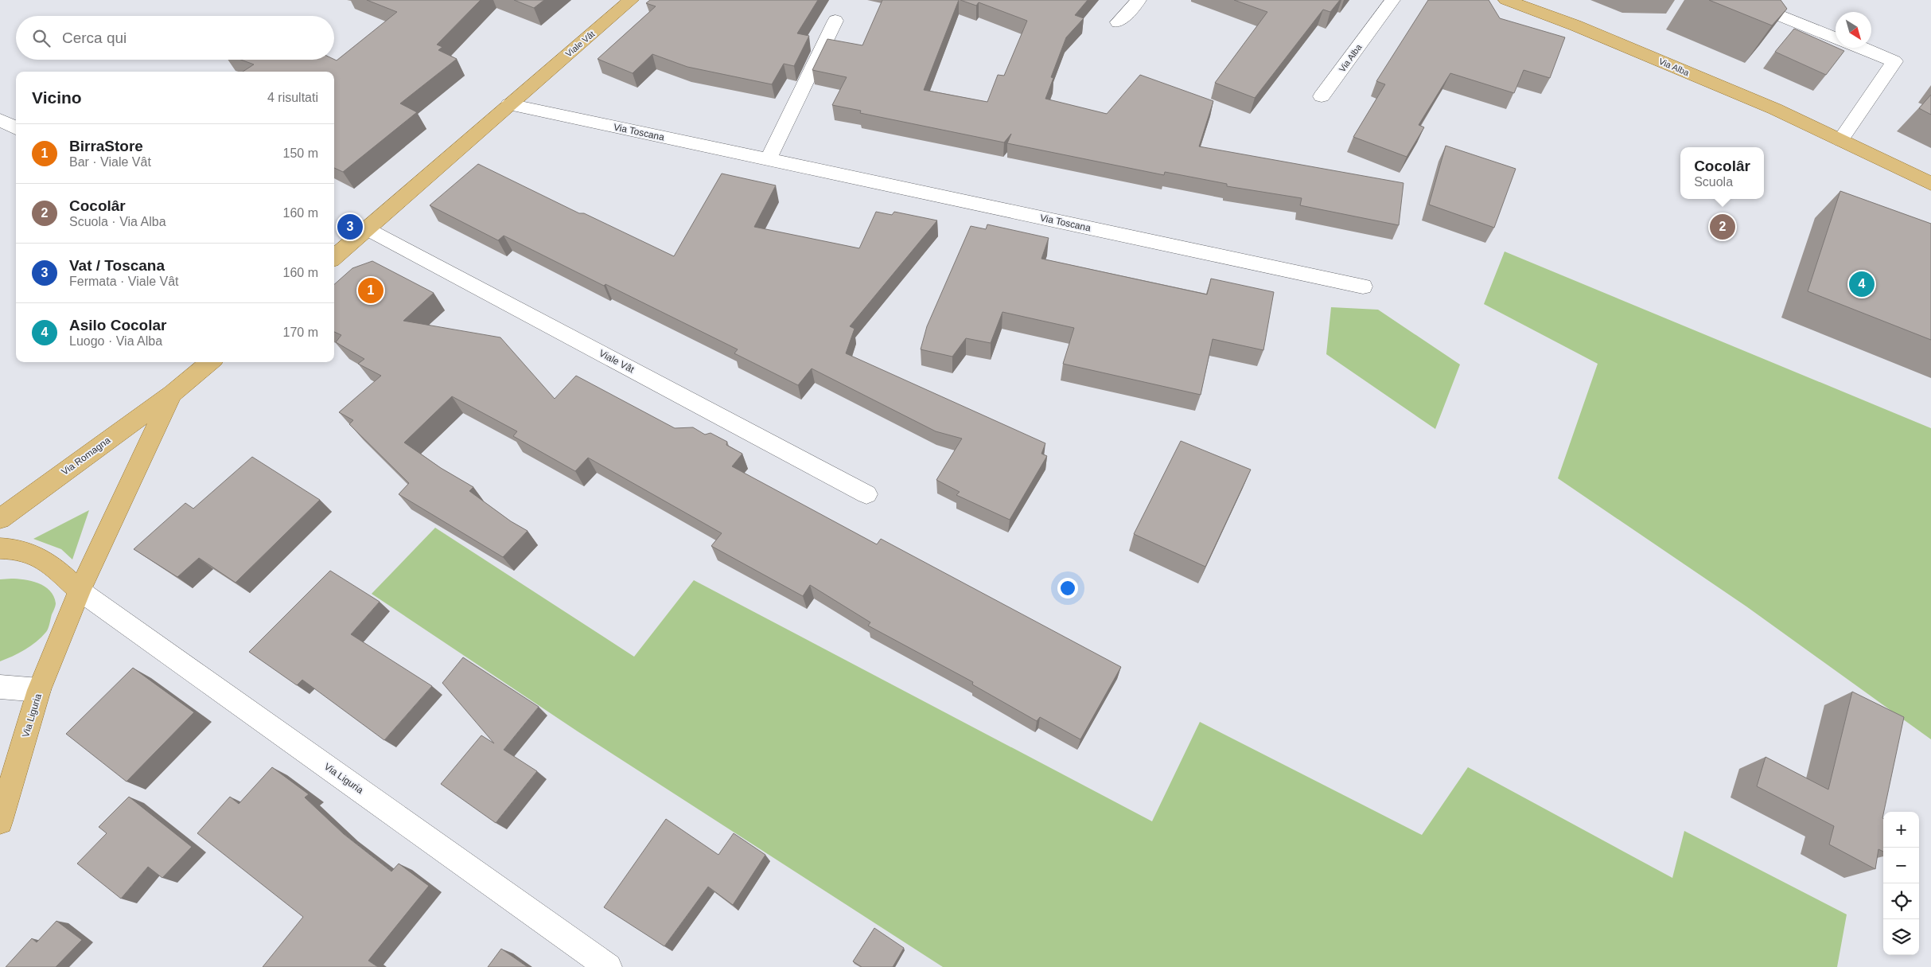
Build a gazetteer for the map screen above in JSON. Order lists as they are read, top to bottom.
{
  "streets": {
    "main road": [
      "Viale Vât",
      "Via Alba",
      "Via Romagna",
      "Via Liguria"
    ],
    "street": ["Via Toscana"]
  },
  "crossings": [
    ["Viale Vât", "Via Toscana"],
    ["Via Romagna", "Via Liguria"]
  ],
  "north": "bottom right",
  "page": {
    "search": "Cerca qui",
    "heading": ["Vicino", "4 risultati"],
    "list": [
      {
        "mark": "1",
        "name": "BirraStore",
        "note": "Bar · Viale Vât",
        "value": "150 m"
      },
      {
        "mark": "2",
        "name": "Cocolâr",
        "note": "Scuola · Via Alba",
        "value": "160 m"
      },
      {
        "mark": "3",
        "name": "Vat / Toscana",
        "note": "Fermata · Viale Vât",
        "value": "160 m"
      },
      {
        "mark": "4",
        "name": "Asilo Cocolar",
        "note": "Luogo · Via Alba",
        "value": "170 m"
      }
    ],
    "popup": ["Cocolâr", "Scuola"],
    "pins": [
      "2",
      "3",
      "4",
      "1"
    ],
    "map_buttons": ["+", "−"]
  }
}
